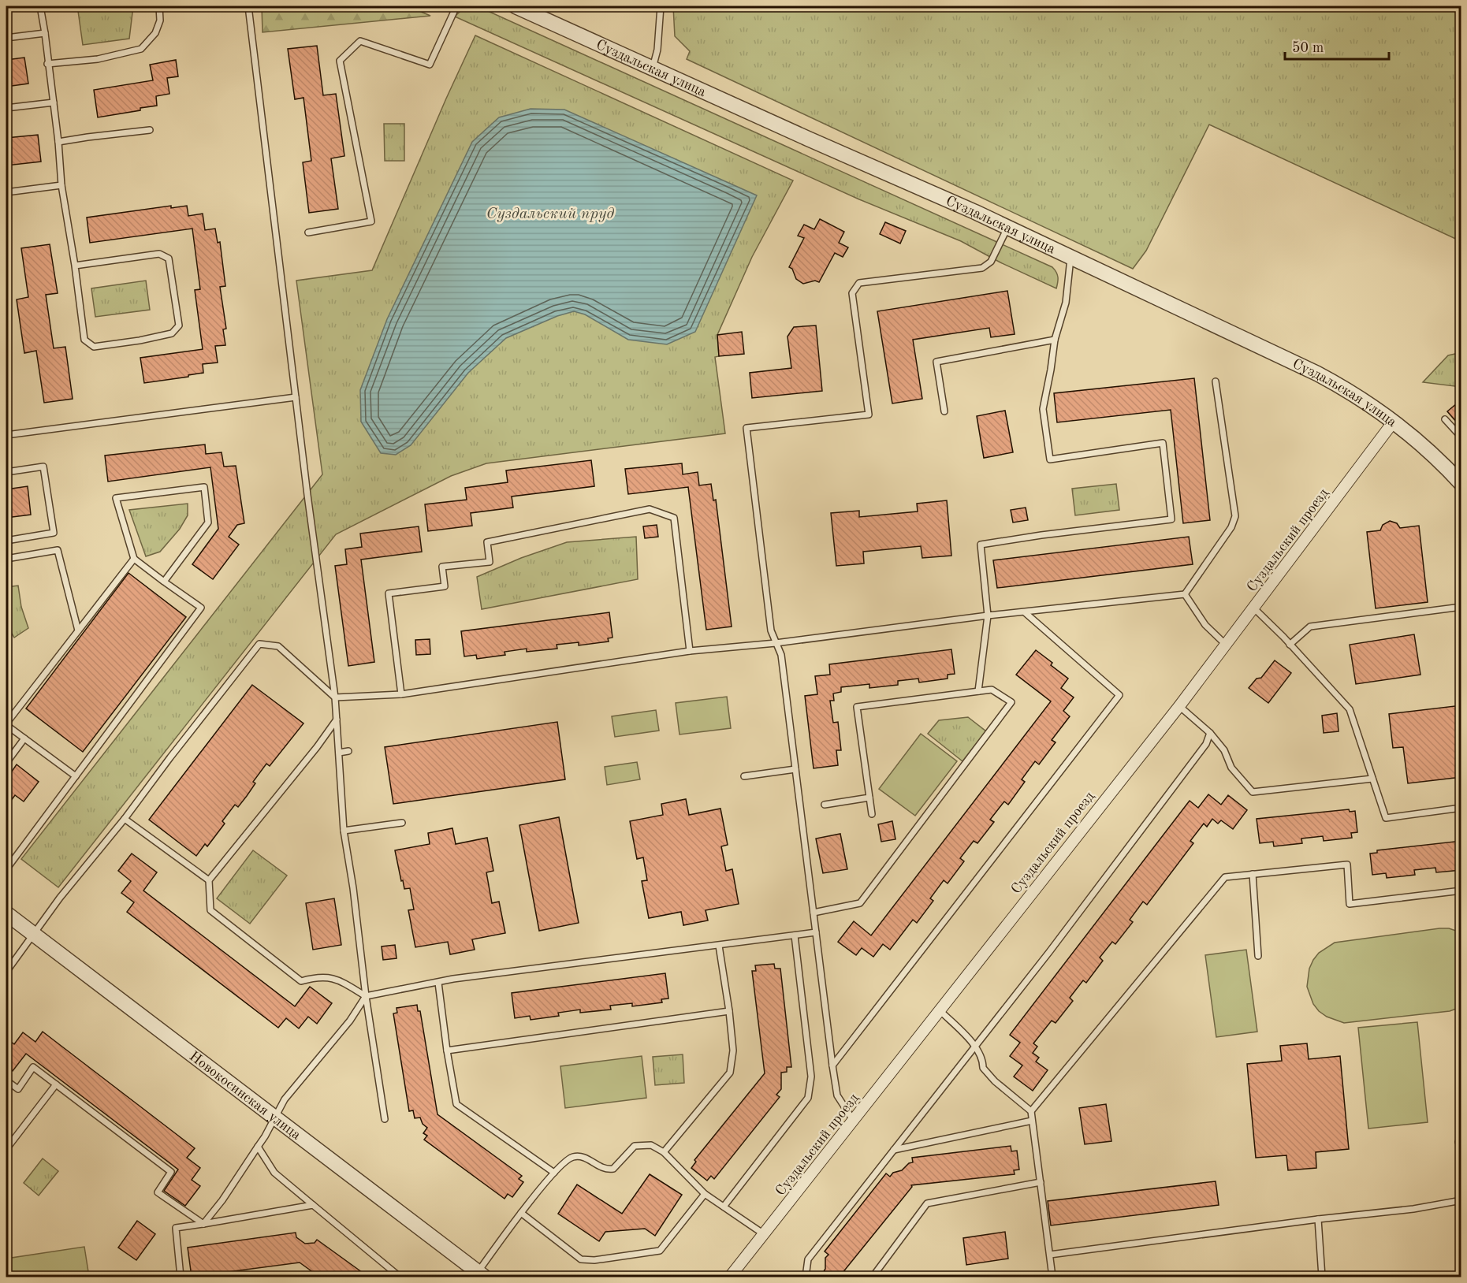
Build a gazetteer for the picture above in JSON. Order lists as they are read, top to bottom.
{
  "streets": {
    "street": ["Суздальская улица", "Суздальский проезд", "Новокосинская улица"]
  },
  "crossings": [
    ["Суздальская улица", "Суздальский проезд"]
  ],
  "water": ["Суздальский пруд"],
  "scale_bar": "50 m"
}
